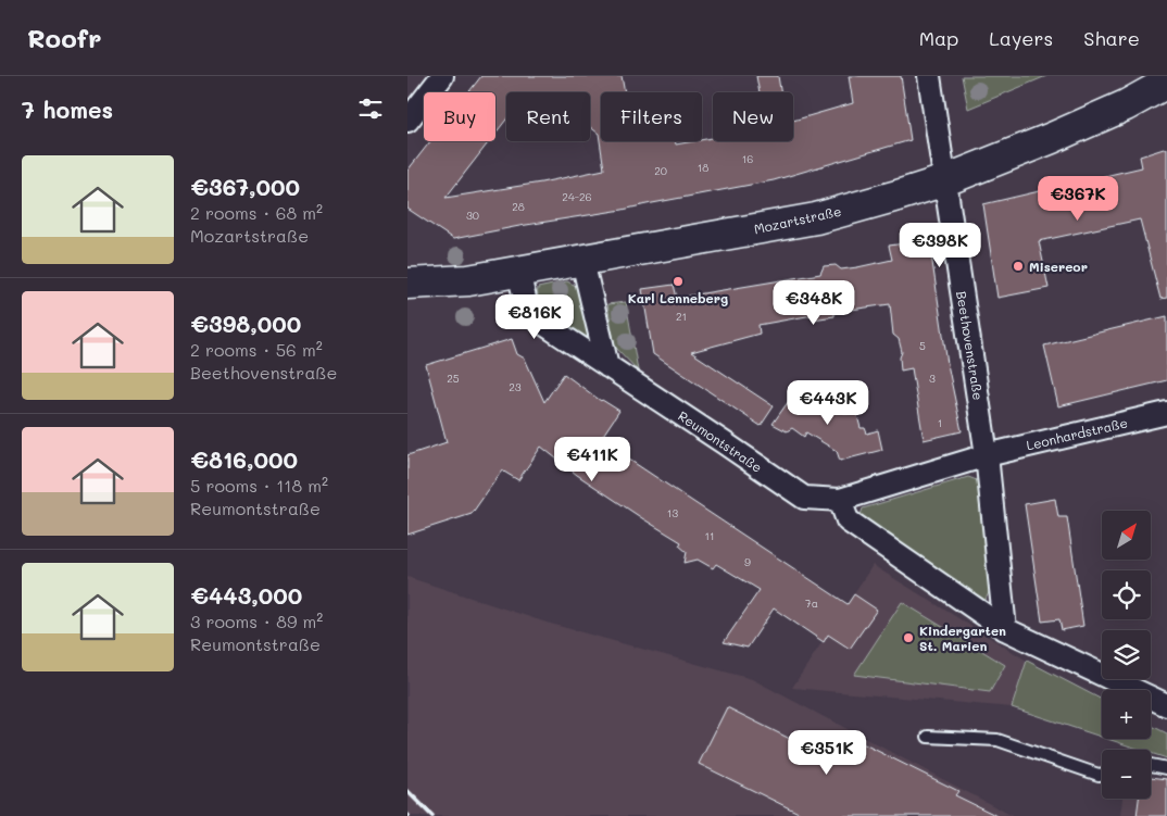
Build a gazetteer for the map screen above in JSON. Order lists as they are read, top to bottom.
{
  "streets": {
    "main road": ["Mozartstraße"],
    "street": ["Beethovenstraße", "Leonhardstraße", "Reumontstraße"]
  },
  "crossings": [
    ["Mozartstraße", "Beethovenstraße"],
    ["Mozartstraße", "Reumontstraße"],
    ["Beethovenstraße", "Leonhardstraße"],
    ["Leonhardstraße", "Reumontstraße"]
  ],
  "places": ["Misereor", "Karl Lenneberg", "Kindergarten St. Marien"],
  "house_numbers": [
    "16",
    "18",
    "20",
    "24-26",
    "28",
    "30",
    "21",
    "5",
    "25",
    "3",
    "23",
    "1",
    "13",
    "11",
    "9",
    "7a"
  ],
  "north": "top right",
  "page": {
    "header": "Roofr",
    "nav": ["Map", "Layers", "Share"],
    "heading": "7 homes",
    "chip": [
      "Buy",
      "Rent",
      "Filters",
      "New"
    ],
    "list": [
      {
        "name": "€367,000",
        "note": "2 rooms · 68 m² · Mozartstraße"
      },
      {
        "name": "€398,000",
        "note": "2 rooms · 56 m² · Beethovenstraße"
      },
      {
        "name": "€816,000",
        "note": "5 rooms · 118 m² · Reumontstraße"
      },
      {
        "name": "€443,000",
        "note": "3 rooms · 89 m² · Reumontstraße"
      }
    ],
    "price": [
      "€367K",
      "€398K",
      "€348K",
      "€816K",
      "€443K",
      "€411K",
      "€351K"
    ],
    "map_buttons": ["+", "−"]
  }
}
